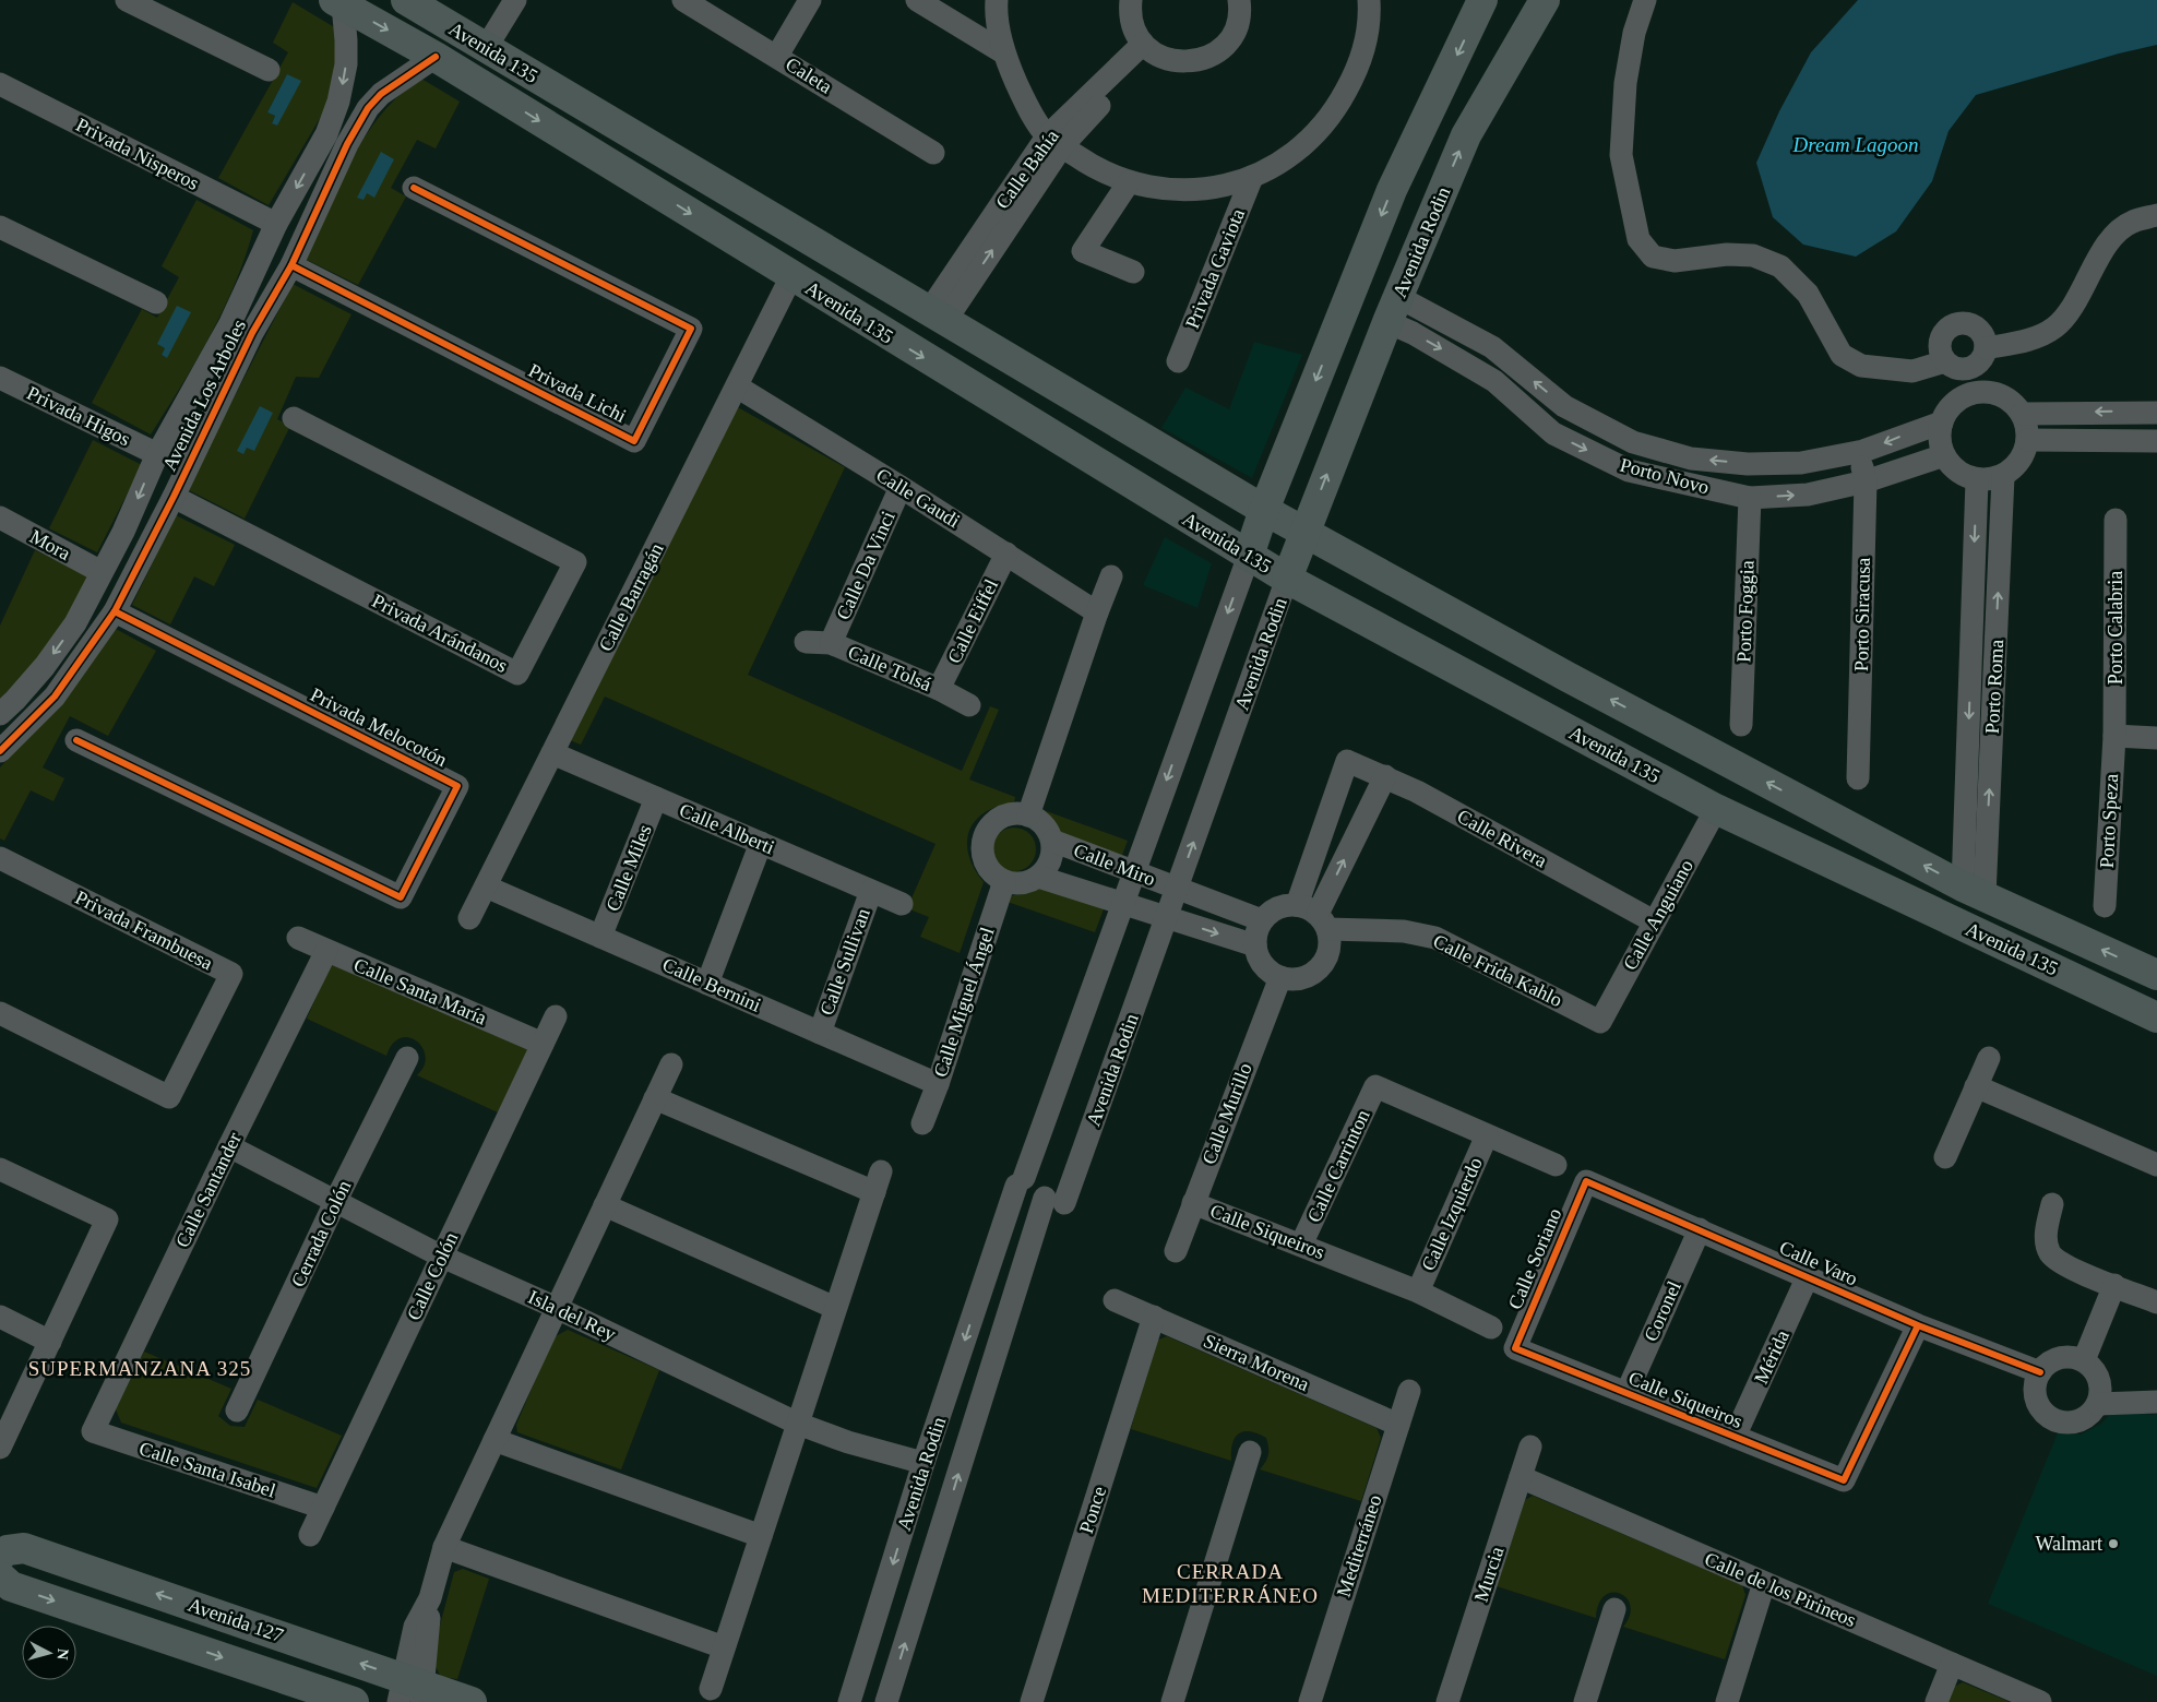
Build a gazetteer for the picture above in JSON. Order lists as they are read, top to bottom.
{
  "streets": {
    "main road": ["Avenida 135", "Avenida Rodin", "Avenida 127"],
    "street": [
      "Caleta",
      "Privada Nisperos",
      "Calle Bahía",
      "Privada Gaviota",
      "Privada Lichi",
      "Avenida Los Arboles",
      "Privada Higos",
      "Porto Novo",
      "Calle Gaudi",
      "Mora",
      "Calle Da Vinci",
      "Calle Barragán",
      "Porto Foggia",
      "Porto Siracusa",
      "Calle Eiffel",
      "Porto Calabria",
      "Privada Arándanos",
      "Calle Tolsá",
      "Porto Roma",
      "Privada Melocotón",
      "Porto Speza",
      "Calle Alberti",
      "Calle Rivera",
      "Calle Miro",
      "Calle Miles",
      "Calle Anguiano",
      "Privada Frambuesa",
      "Calle Sullivan",
      "Calle Frida Kahlo",
      "Calle Bernini",
      "Calle Santa María",
      "Calle Miguel Ángel",
      "Calle Murillo",
      "Calle Carrinton",
      "Calle Santander",
      "Calle Izquierdo",
      "Calle Siqueiros",
      "Cerrada Colón",
      "Calle Soriano",
      "Calle Varo",
      "Calle Colón",
      "Coronel",
      "Isla del Rey",
      "Mérida",
      "Sierra Morena",
      "Calle Santa Isabel",
      "Ponce",
      "Mediterráneo",
      "Murcia",
      "Calle de los Pirineos"
    ]
  },
  "crossings": [
    ["Avenida 135", "Calle Bahía"],
    ["Avenida 135", "Avenida Rodin"],
    ["Avenida 135", "Avenida Los Arboles"],
    ["Avenida 135", "Calle Barragán"],
    ["Avenida 135", "Porto Roma"],
    ["Avenida 135", "Calle Anguiano"],
    ["Privada Nisperos", "Avenida Los Arboles"],
    ["Avenida Rodin", "Porto Novo"],
    ["Avenida Rodin", "Calle Miro"],
    ["Avenida Rodin", "Isla del Rey"],
    ["Privada Lichi", "Avenida Los Arboles"],
    ["Avenida Los Arboles", "Privada Higos"],
    ["Avenida Los Arboles", "Mora"],
    ["Avenida Los Arboles", "Privada Arándanos"],
    ["Avenida Los Arboles", "Privada Melocotón"],
    ["Porto Novo", "Porto Foggia"],
    ["Porto Novo", "Porto Siracusa"],
    ["Porto Novo", "Porto Roma"],
    ["Calle Gaudi", "Calle Da Vinci"],
    ["Calle Gaudi", "Calle Barragán"],
    ["Calle Gaudi", "Calle Eiffel"],
    ["Calle Da Vinci", "Calle Tolsá"],
    ["Calle Barragán", "Calle Alberti"],
    ["Calle Barragán", "Calle Bernini"],
    ["Calle Eiffel", "Calle Tolsá"],
    ["Porto Calabria", "Porto Speza"],
    ["Calle Alberti", "Calle Miles"],
    ["Calle Alberti", "Calle Sullivan"],
    ["Calle Rivera", "Calle Anguiano"],
    ["Calle Rivera", "Calle Frida Kahlo"],
    ["Calle Rivera", "Calle Murillo"],
    ["Calle Miro", "Calle Miguel Ángel"],
    ["Calle Miles", "Calle Bernini"],
    ["Calle Anguiano", "Calle Frida Kahlo"],
    ["Calle Sullivan", "Calle Bernini"],
    ["Calle Frida Kahlo", "Calle Murillo"],
    ["Calle Bernini", "Calle Miguel Ángel"],
    ["Calle Santa María", "Calle Santander"],
    ["Calle Santa María", "Calle Colón"],
    ["Calle Murillo", "Calle Siqueiros"],
    ["Calle Carrinton", "Calle Izquierdo"],
    ["Calle Carrinton", "Calle Siqueiros"],
    ["Calle Santander", "Isla del Rey"],
    ["Calle Santander", "Calle Santa Isabel"],
    ["Calle Izquierdo", "Calle Siqueiros"],
    ["Calle Siqueiros", "Calle Soriano"],
    ["Calle Siqueiros", "Calle Varo"],
    ["Calle Siqueiros", "Coronel"],
    ["Calle Siqueiros", "Mérida"],
    ["Cerrada Colón", "Isla del Rey"],
    ["Calle Soriano", "Calle Varo"],
    ["Calle Varo", "Coronel"],
    ["Calle Varo", "Mérida"],
    ["Calle Colón", "Isla del Rey"],
    ["Calle Colón", "Calle Santa Isabel"],
    ["Sierra Morena", "Ponce"],
    ["Sierra Morena", "Mediterráneo"],
    ["Murcia", "Calle de los Pirineos"]
  ],
  "districts": ["SUPERMANZANA 325", "CERRADA MEDITERRÁNEO"],
  "water": ["Dream Lagoon"],
  "places": ["Walmart"],
  "north": "right"
}
